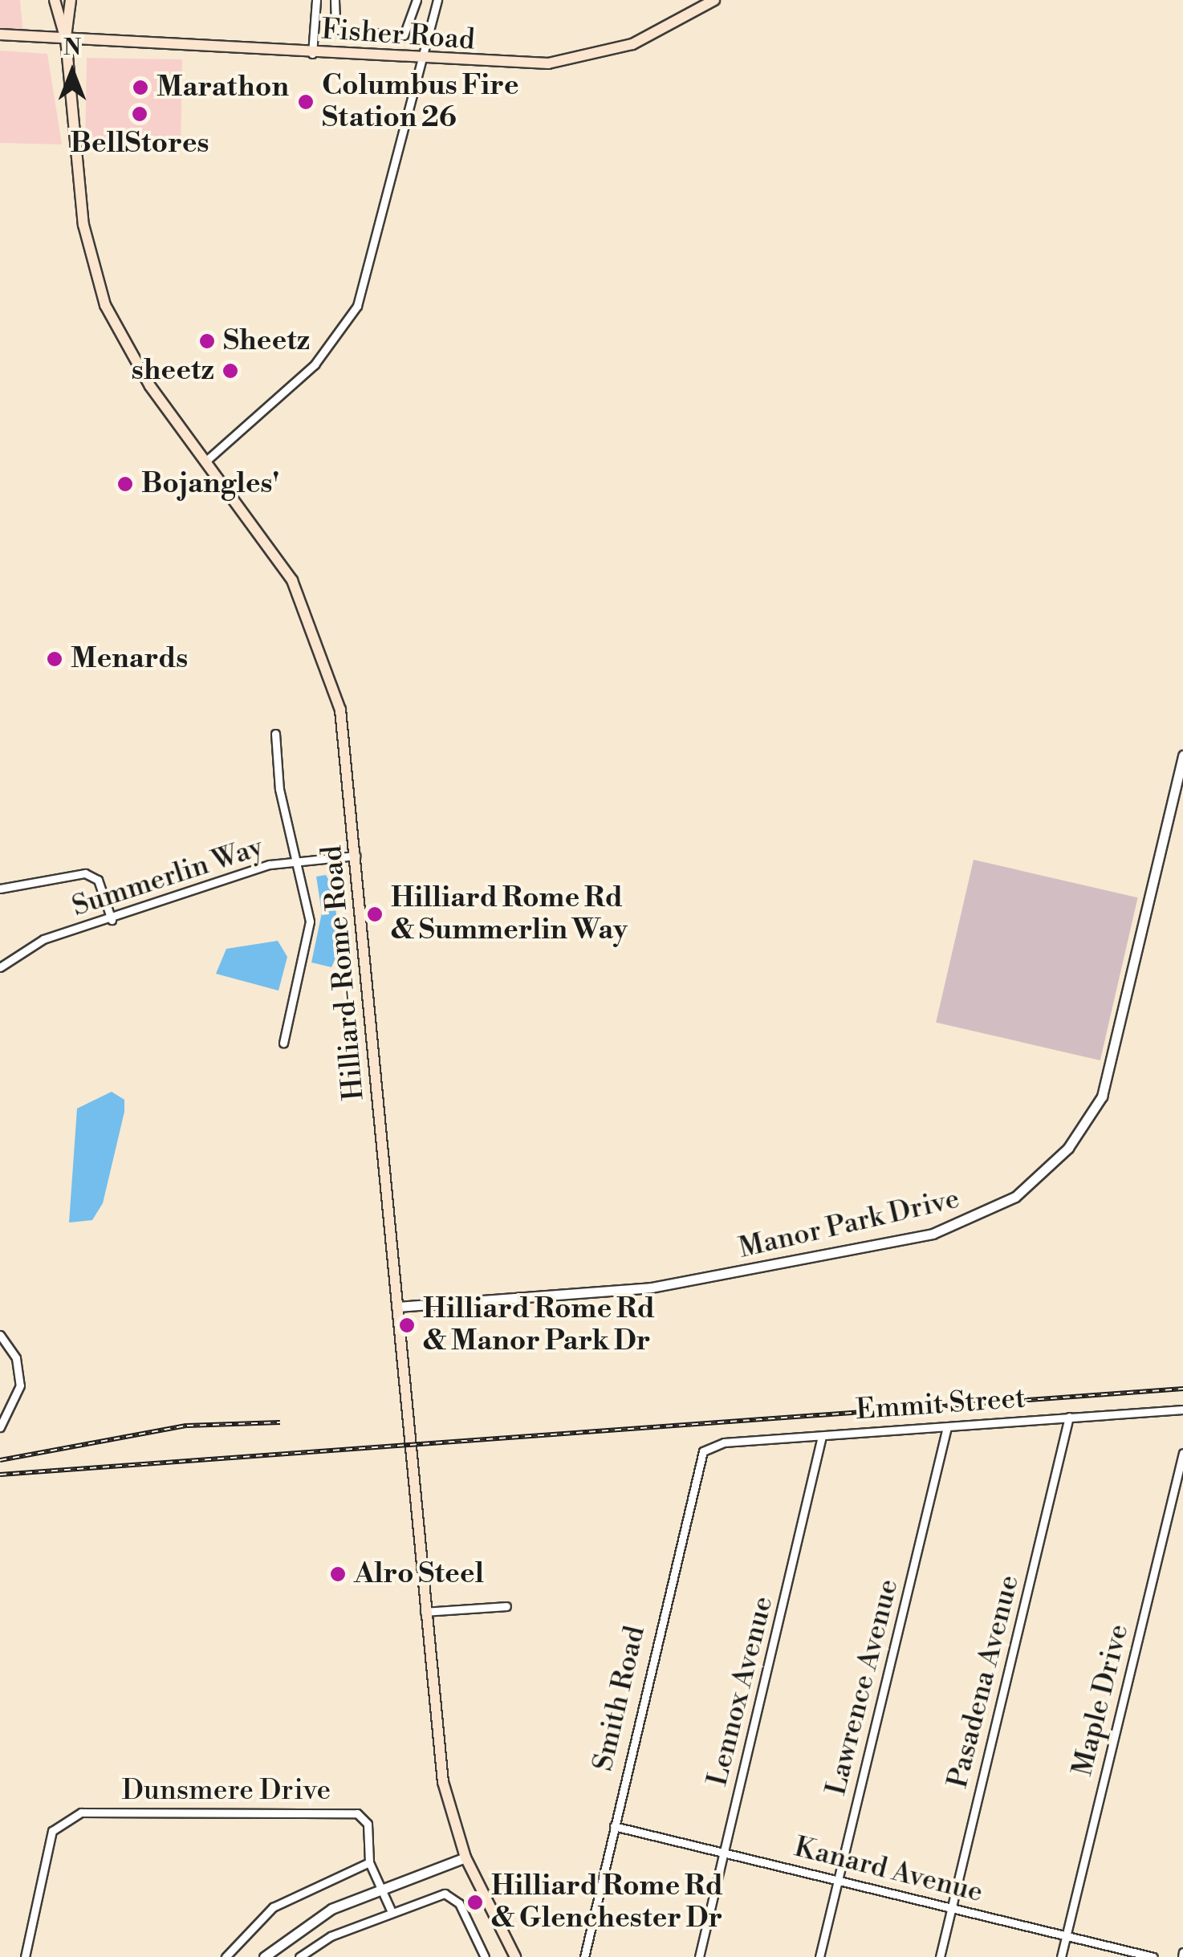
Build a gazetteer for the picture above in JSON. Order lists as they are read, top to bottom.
{
  "streets": {
    "main road": ["Fisher Road", "Hilliard-Rome Road"],
    "street": [
      "Summerlin Way",
      "Manor Park Drive",
      "Emmit Street",
      "Pasadena Avenue",
      "Lawrence Avenue",
      "Lennox Avenue",
      "Smith Road",
      "Maple Drive",
      "Dunsmere Drive",
      "Kanard Avenue"
    ]
  },
  "crossings": [
    ["Fisher Road", "Hilliard-Rome Road"],
    ["Summerlin Way", "Hilliard-Rome Road"],
    ["Hilliard-Rome Road", "Manor Park Drive"],
    ["Emmit Street", "Pasadena Avenue"],
    ["Emmit Street", "Lawrence Avenue"],
    ["Emmit Street", "Lennox Avenue"],
    ["Emmit Street", "Smith Road"],
    ["Pasadena Avenue", "Kanard Avenue"],
    ["Lawrence Avenue", "Kanard Avenue"],
    ["Lennox Avenue", "Kanard Avenue"],
    ["Smith Road", "Kanard Avenue"],
    ["Maple Drive", "Kanard Avenue"]
  ],
  "places": [
    "Marathon",
    "Columbus Fire Station 26",
    "BellStores",
    "Sheetz",
    "sheetz",
    "Bojangles'",
    "Menards",
    "Hilliard Rome Rd & Summerlin Way",
    "Hilliard Rome Rd & Manor Park Dr",
    "Alro Steel",
    "Hilliard Rome Rd & Glenchester Dr"
  ],
  "north": "top"
}
